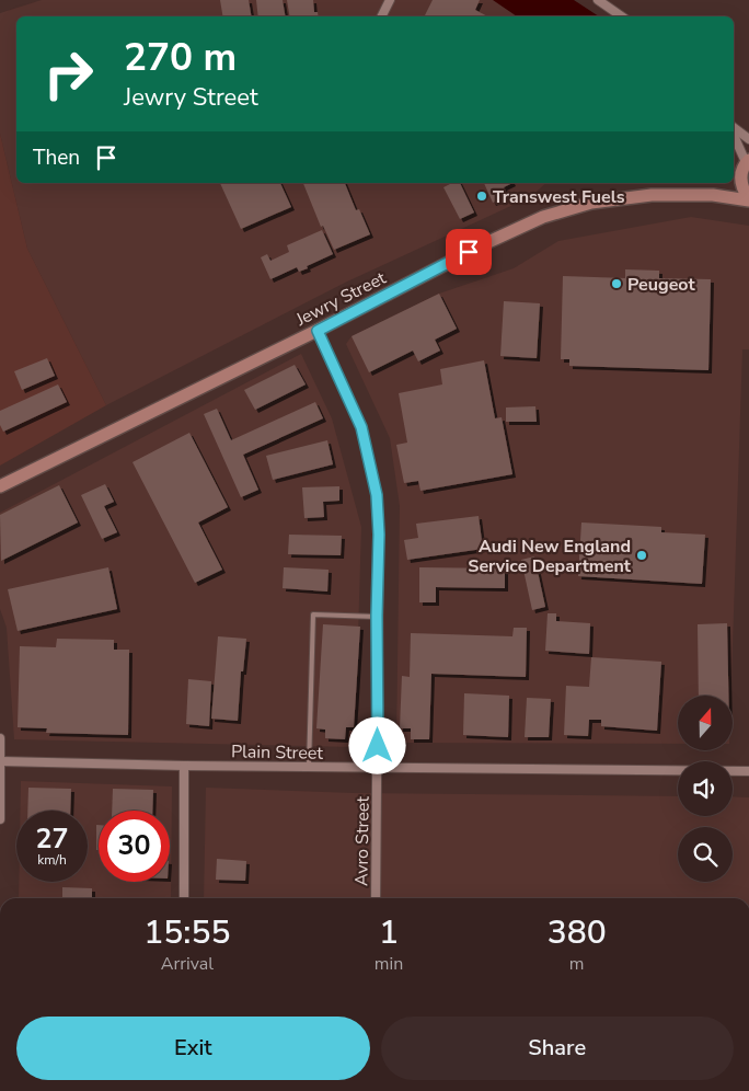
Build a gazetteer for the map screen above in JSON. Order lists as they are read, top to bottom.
{
  "streets": {
    "main road": ["Jewry Street"],
    "street": ["Plain Street", "Avro Street"]
  },
  "crossings": [
    ["Jewry Street", "Avro Street"],
    ["Plain Street", "Avro Street"]
  ],
  "places": ["Transwest Fuels", "Peugeot", "Audi New England Service Department"],
  "north": "top",
  "page": {
    "turn": ["270 m", "Jewry Street"],
    "then": "Then",
    "speed": "27 km/h",
    "limit": "30",
    "eta": [
      "15:55",
      "Arrival",
      "1",
      "min",
      "380",
      "m"
    ],
    "buttons": ["Exit", "Share"]
  }
}
